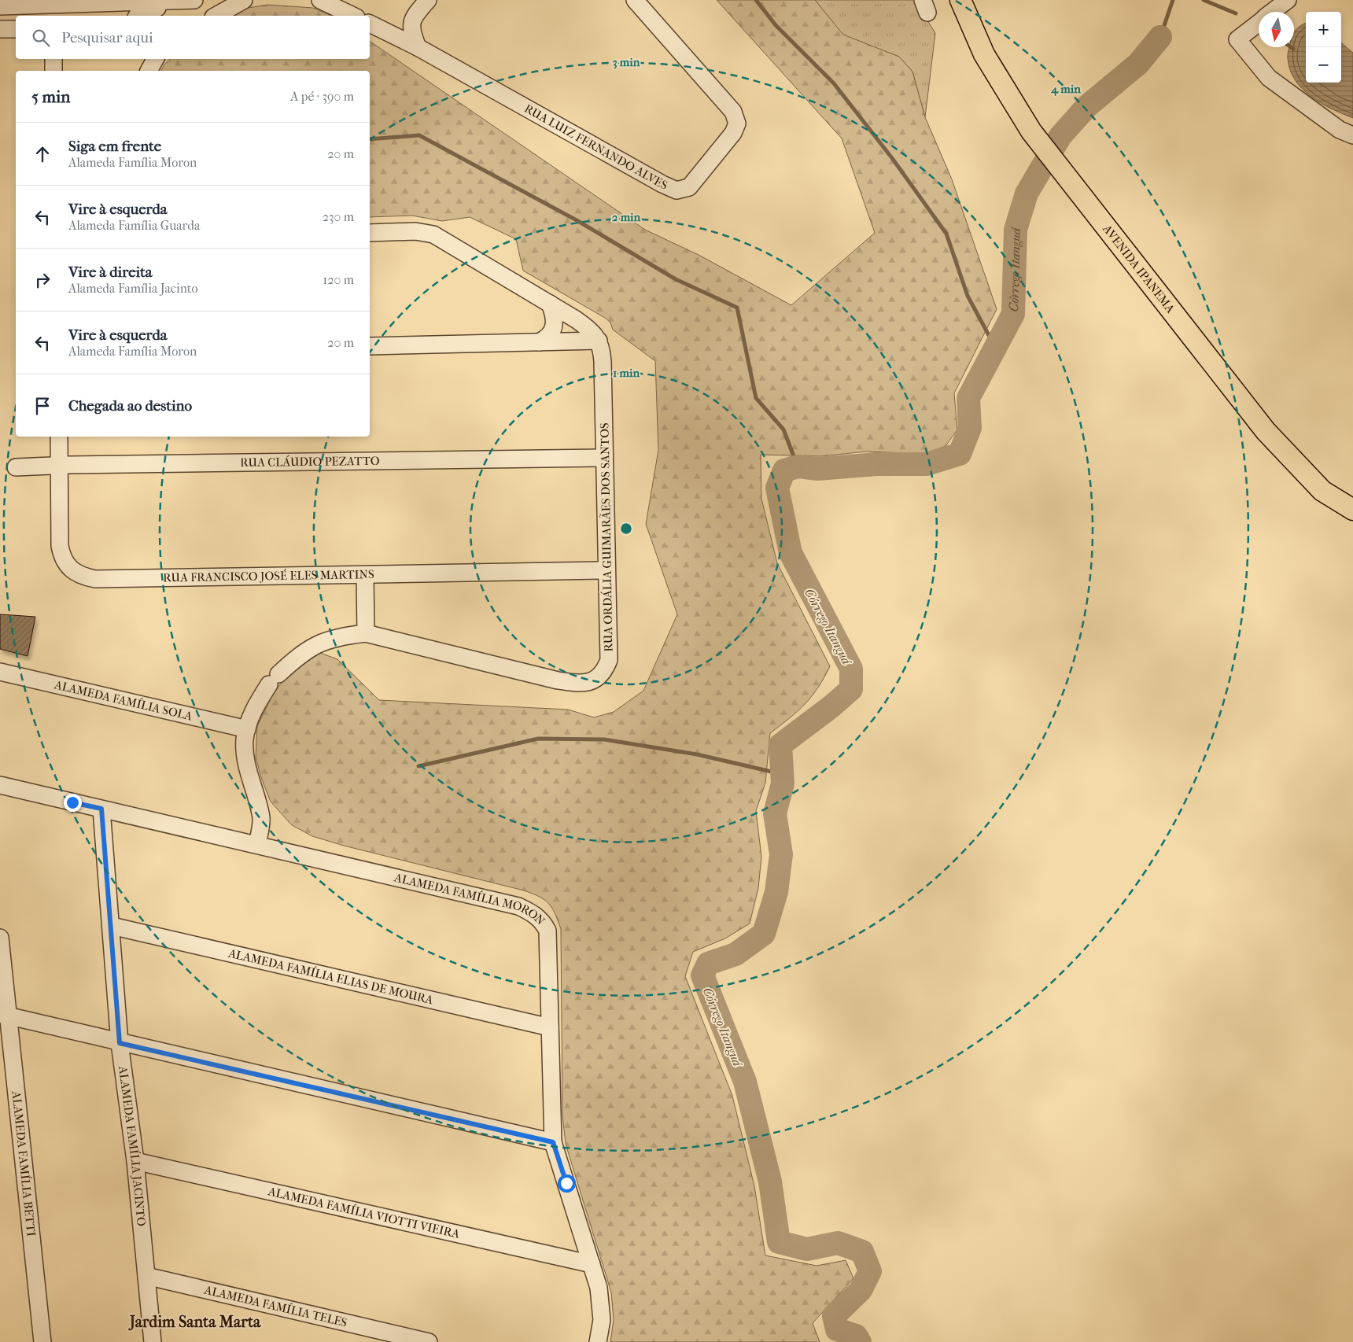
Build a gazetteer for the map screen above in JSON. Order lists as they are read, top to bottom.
{
  "streets": {
    "main road": ["AVENIDA IPANEMA"],
    "street": [
      "RUA LUIZ FERNANDO ALVES",
      "RUA CLÁUDIO PEZATTO",
      "RUA ORDÁLIA GUIMARÃES DOS SANTOS",
      "RUA FRANCISCO JOSÉ ELES MARTINS",
      "ALAMEDA FAMÍLIA SOLA",
      "ALAMEDA FAMÍLIA MORON",
      "ALAMEDA FAMÍLIA ELIAS DE MOURA",
      "ALAMEDA FAMÍLIA JACINTO",
      "ALAMEDA FAMÍLIA BETTI",
      "ALAMEDA FAMÍLIA VIOTTI VIEIRA",
      "ALAMEDA FAMÍLIA TELES"
    ]
  },
  "crossings": [
    ["RUA CLÁUDIO PEZATTO", "RUA ORDÁLIA GUIMARÃES DOS SANTOS"],
    ["RUA CLÁUDIO PEZATTO", "RUA FRANCISCO JOSÉ ELES MARTINS"],
    ["RUA ORDÁLIA GUIMARÃES DOS SANTOS", "RUA FRANCISCO JOSÉ ELES MARTINS"],
    ["RUA ORDÁLIA GUIMARÃES DOS SANTOS", "ALAMEDA FAMÍLIA SOLA"],
    ["RUA ORDÁLIA GUIMARÃES DOS SANTOS", "ALAMEDA FAMÍLIA MORON"],
    ["ALAMEDA FAMÍLIA MORON", "ALAMEDA FAMÍLIA ELIAS DE MOURA"],
    ["ALAMEDA FAMÍLIA MORON", "ALAMEDA FAMÍLIA JACINTO"],
    ["ALAMEDA FAMÍLIA MORON", "ALAMEDA FAMÍLIA VIOTTI VIEIRA"],
    ["ALAMEDA FAMÍLIA ELIAS DE MOURA", "ALAMEDA FAMÍLIA JACINTO"],
    ["ALAMEDA FAMÍLIA JACINTO", "ALAMEDA FAMÍLIA VIOTTI VIEIRA"],
    ["ALAMEDA FAMÍLIA JACINTO", "ALAMEDA FAMÍLIA TELES"]
  ],
  "districts": ["Jardim Santa Marta"],
  "water": ["Córrego Itanguá"],
  "north": "bottom",
  "page": {
    "map_buttons": ["+", "−"],
    "search": "Pesquisar aqui",
    "heading": ["5 min", "A pé · 390 m"],
    "list": [
      ["Siga em frente", "Alameda Família Moron", "20 m"],
      ["Vire à esquerda", "Alameda Família Guarda", "230 m"],
      ["Vire à direita", "Alameda Família Jacinto", "120 m"],
      ["Vire à esquerda", "Alameda Família Moron", "20 m"],
      "Chegada ao destino"
    ]
  },
  "rings": [
    "3 min",
    "4 min",
    "2 min",
    "1 min"
  ]
}
